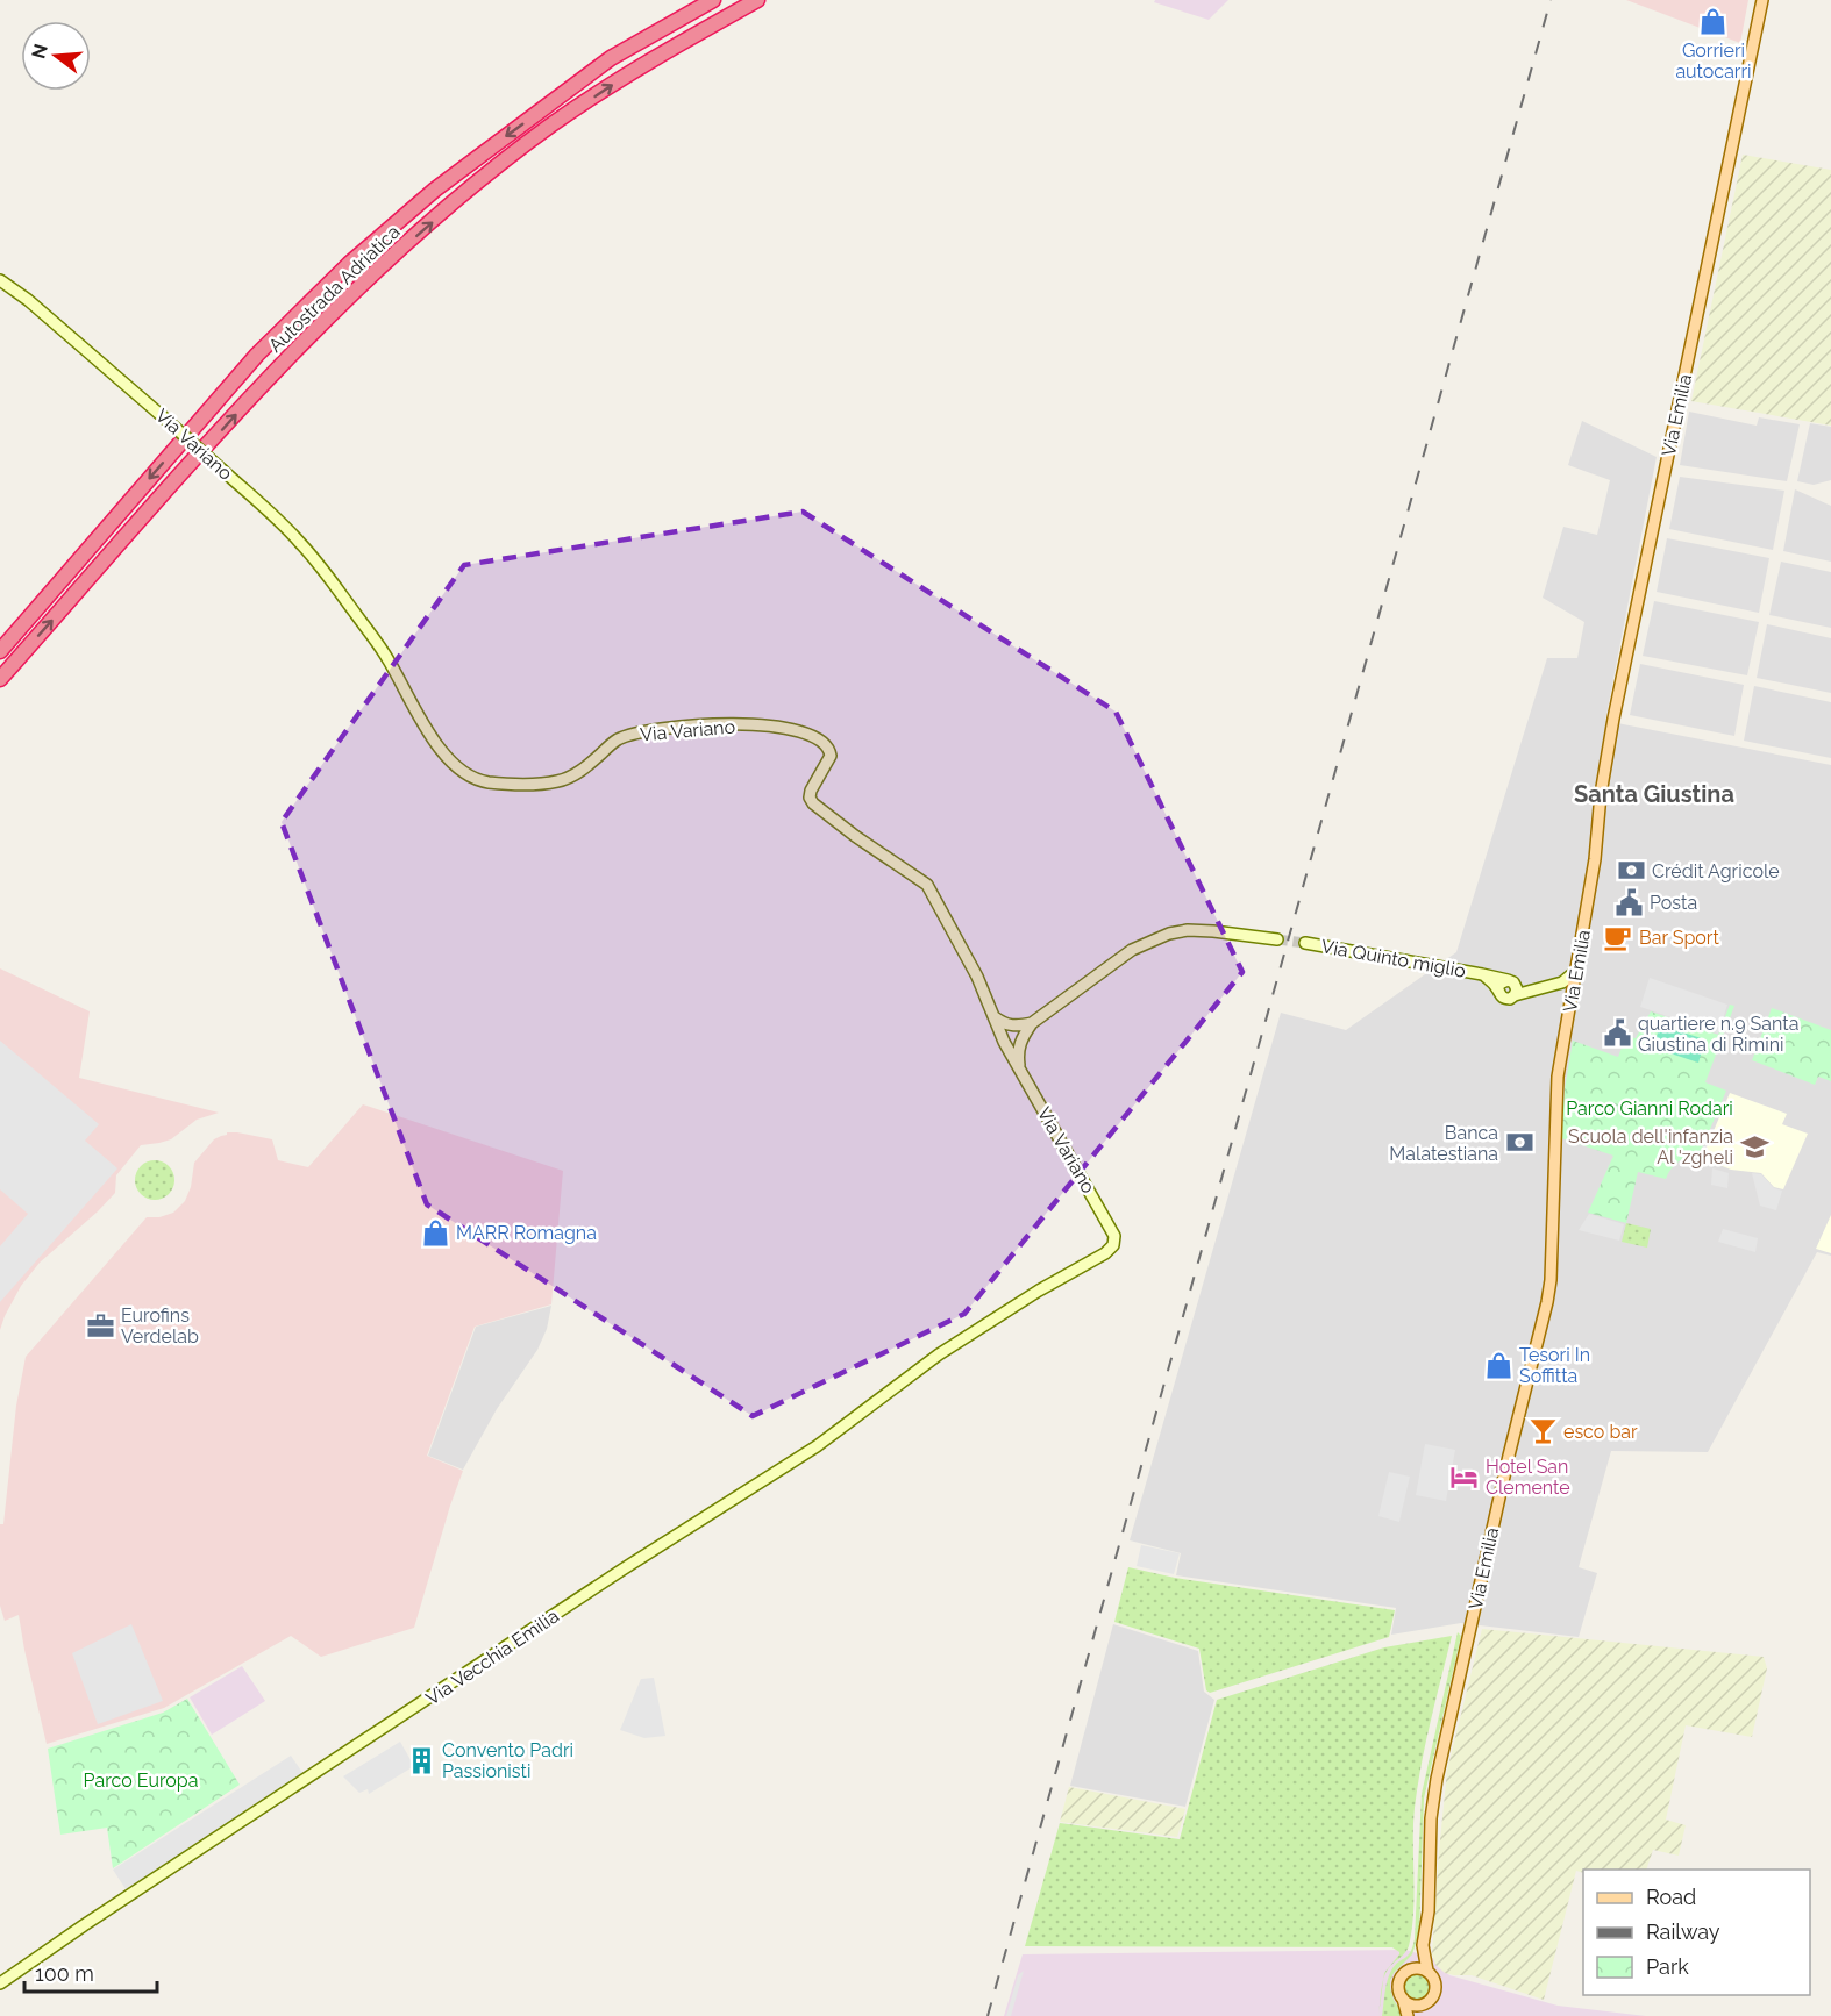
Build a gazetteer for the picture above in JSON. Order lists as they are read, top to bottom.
{
  "streets": {
    "highway": ["Autostrada Adriatica"],
    "main road": ["Via Emilia"],
    "street": ["Via Variano", "Via Quinto miglio", "Via Vecchia Emilia"]
  },
  "crossings": [
    ["Via Variano", "Via Vecchia Emilia"]
  ],
  "districts": ["Santa Giustina"],
  "parks": ["Parco Gianni Rodari", "Parco Europa"],
  "places": {
    "shop": ["Gorrieri autocarri", "MARR Romagna", "Tesori In Soffitta"],
    "bank": ["Crédit Agricole", "Banca Malatestiana"],
    "public building": ["Posta", "quartiere n.9 Santa Giustina di Rimini"],
    "cafe": ["Bar Sport"],
    "school or university": ["Scuola dell'infanzia Al 'zgheli"],
    "office": ["Eurofins Verdelab"],
    "bar": ["esco bar"],
    "hotel": ["Hotel San Clemente"],
    "building": ["Convento Padri Passionisti"]
  },
  "legend": ["Road", "Railway", "Park"],
  "scale_bar": "100 m",
  "north": "left"
}
